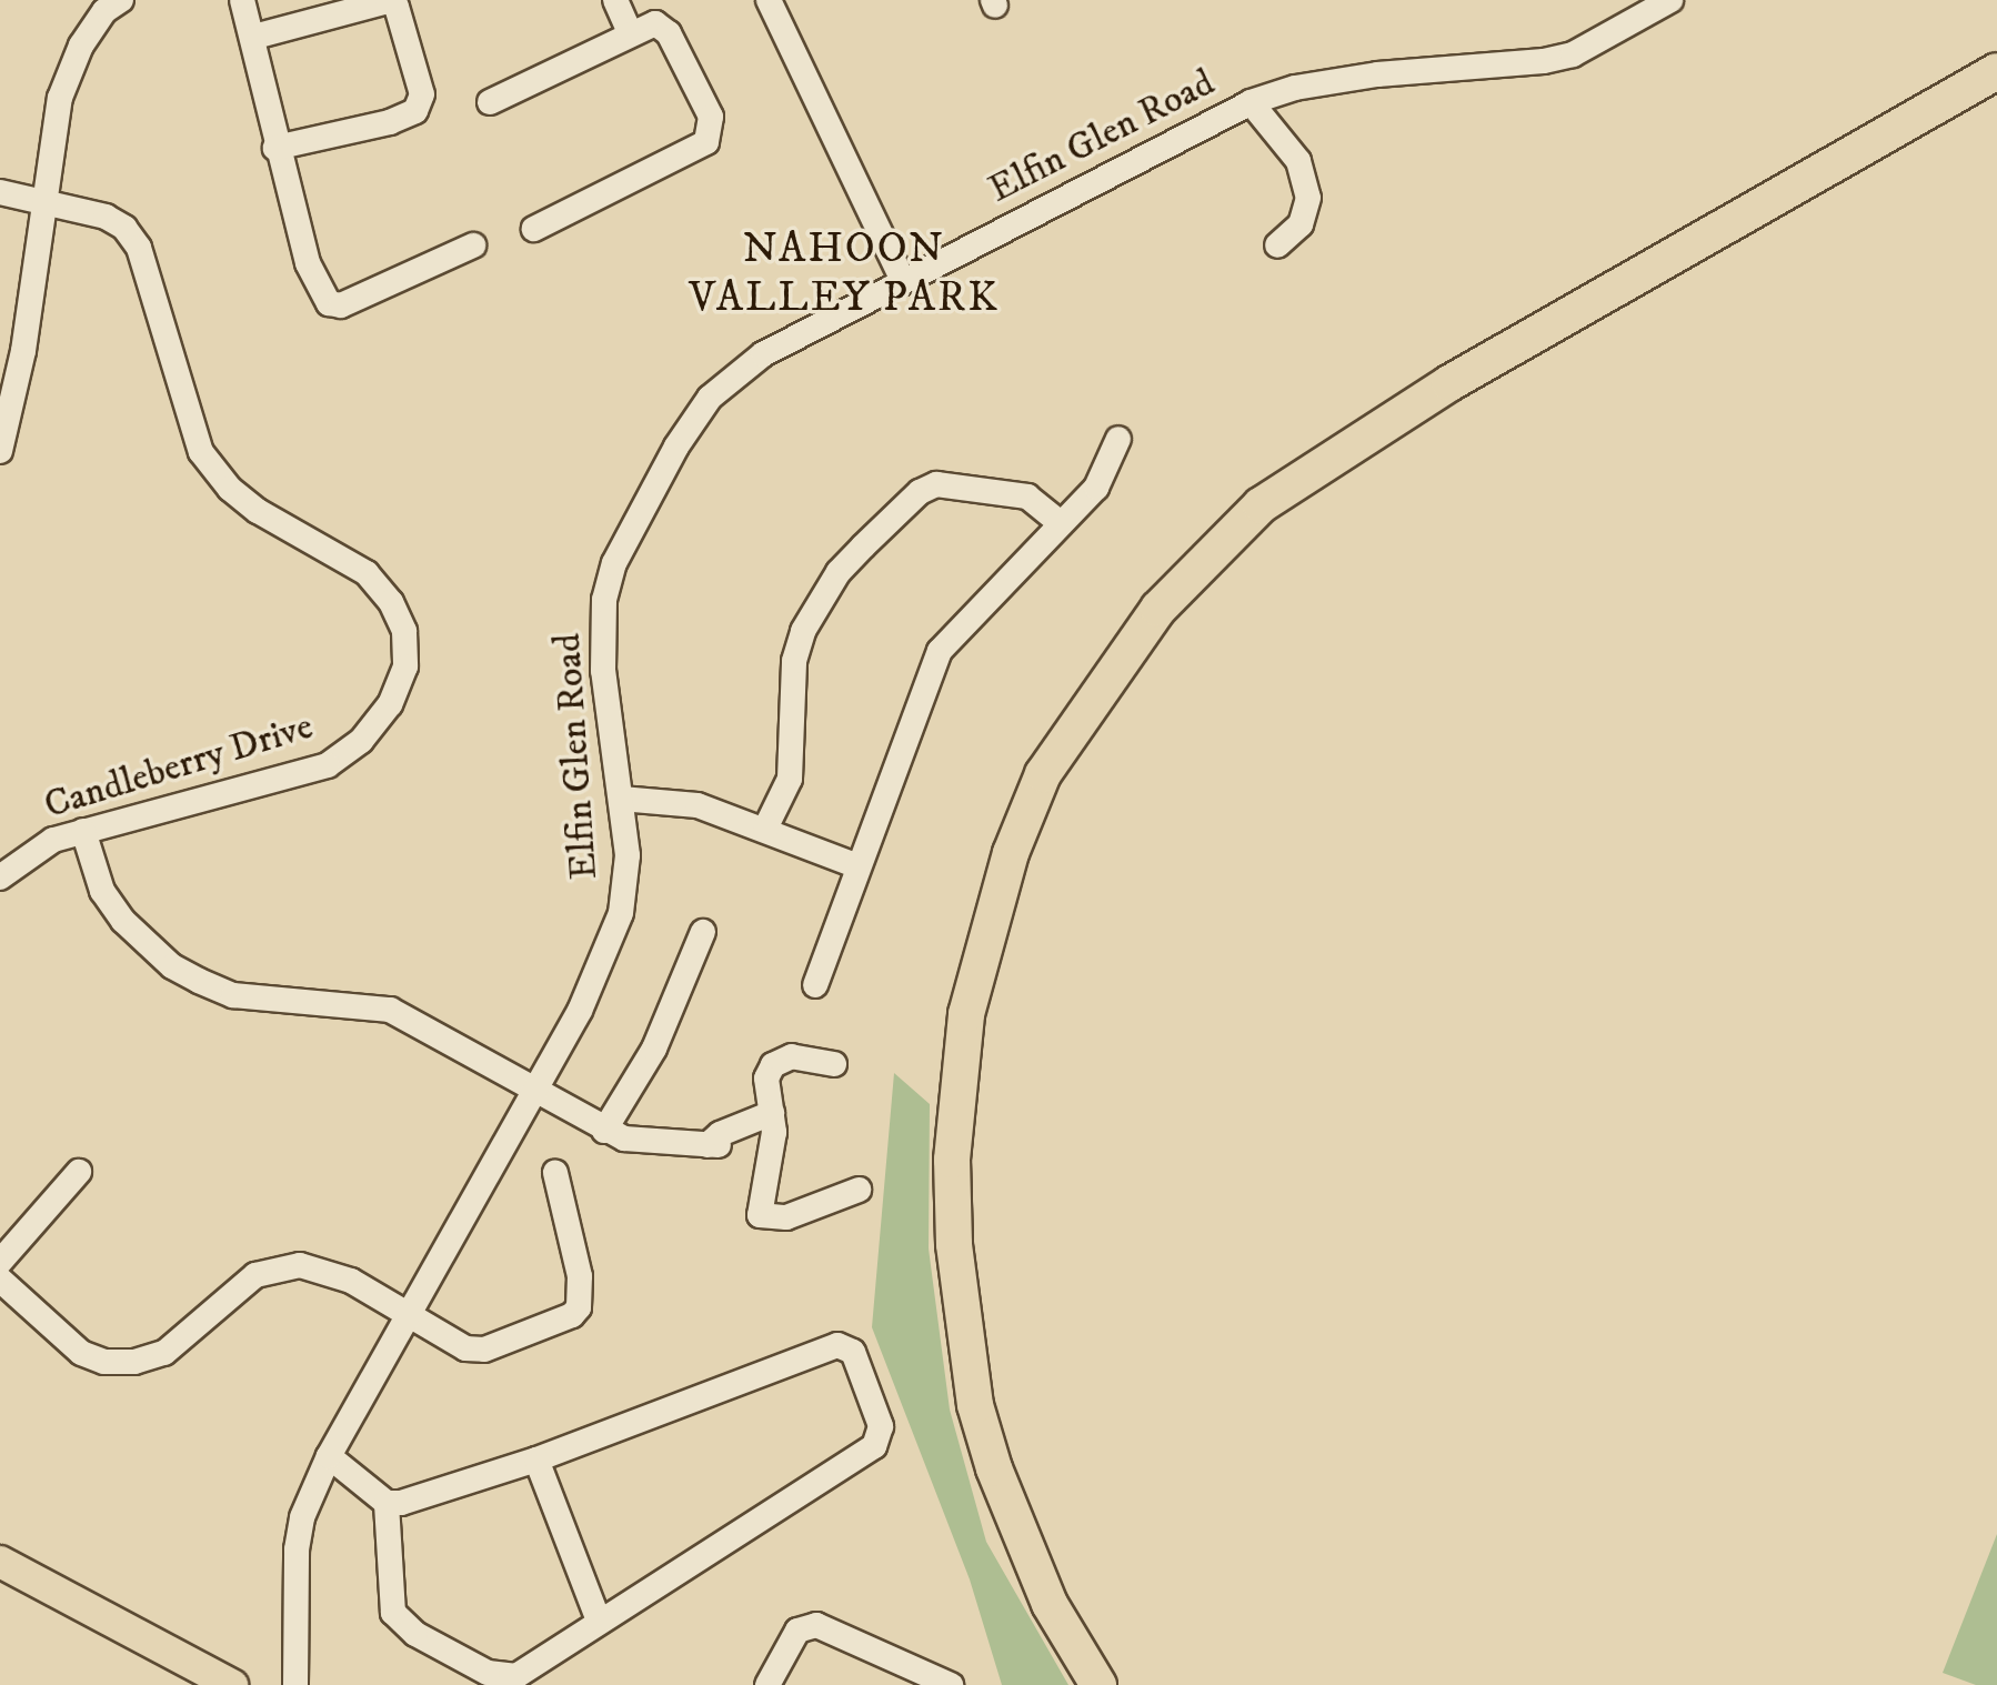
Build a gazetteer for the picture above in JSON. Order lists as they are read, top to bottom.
{
  "streets": {
    "street": ["Elfin Glen Road", "Candleberry Drive"]
  },
  "districts": ["NAHOON VALLEY PARK"]
}
